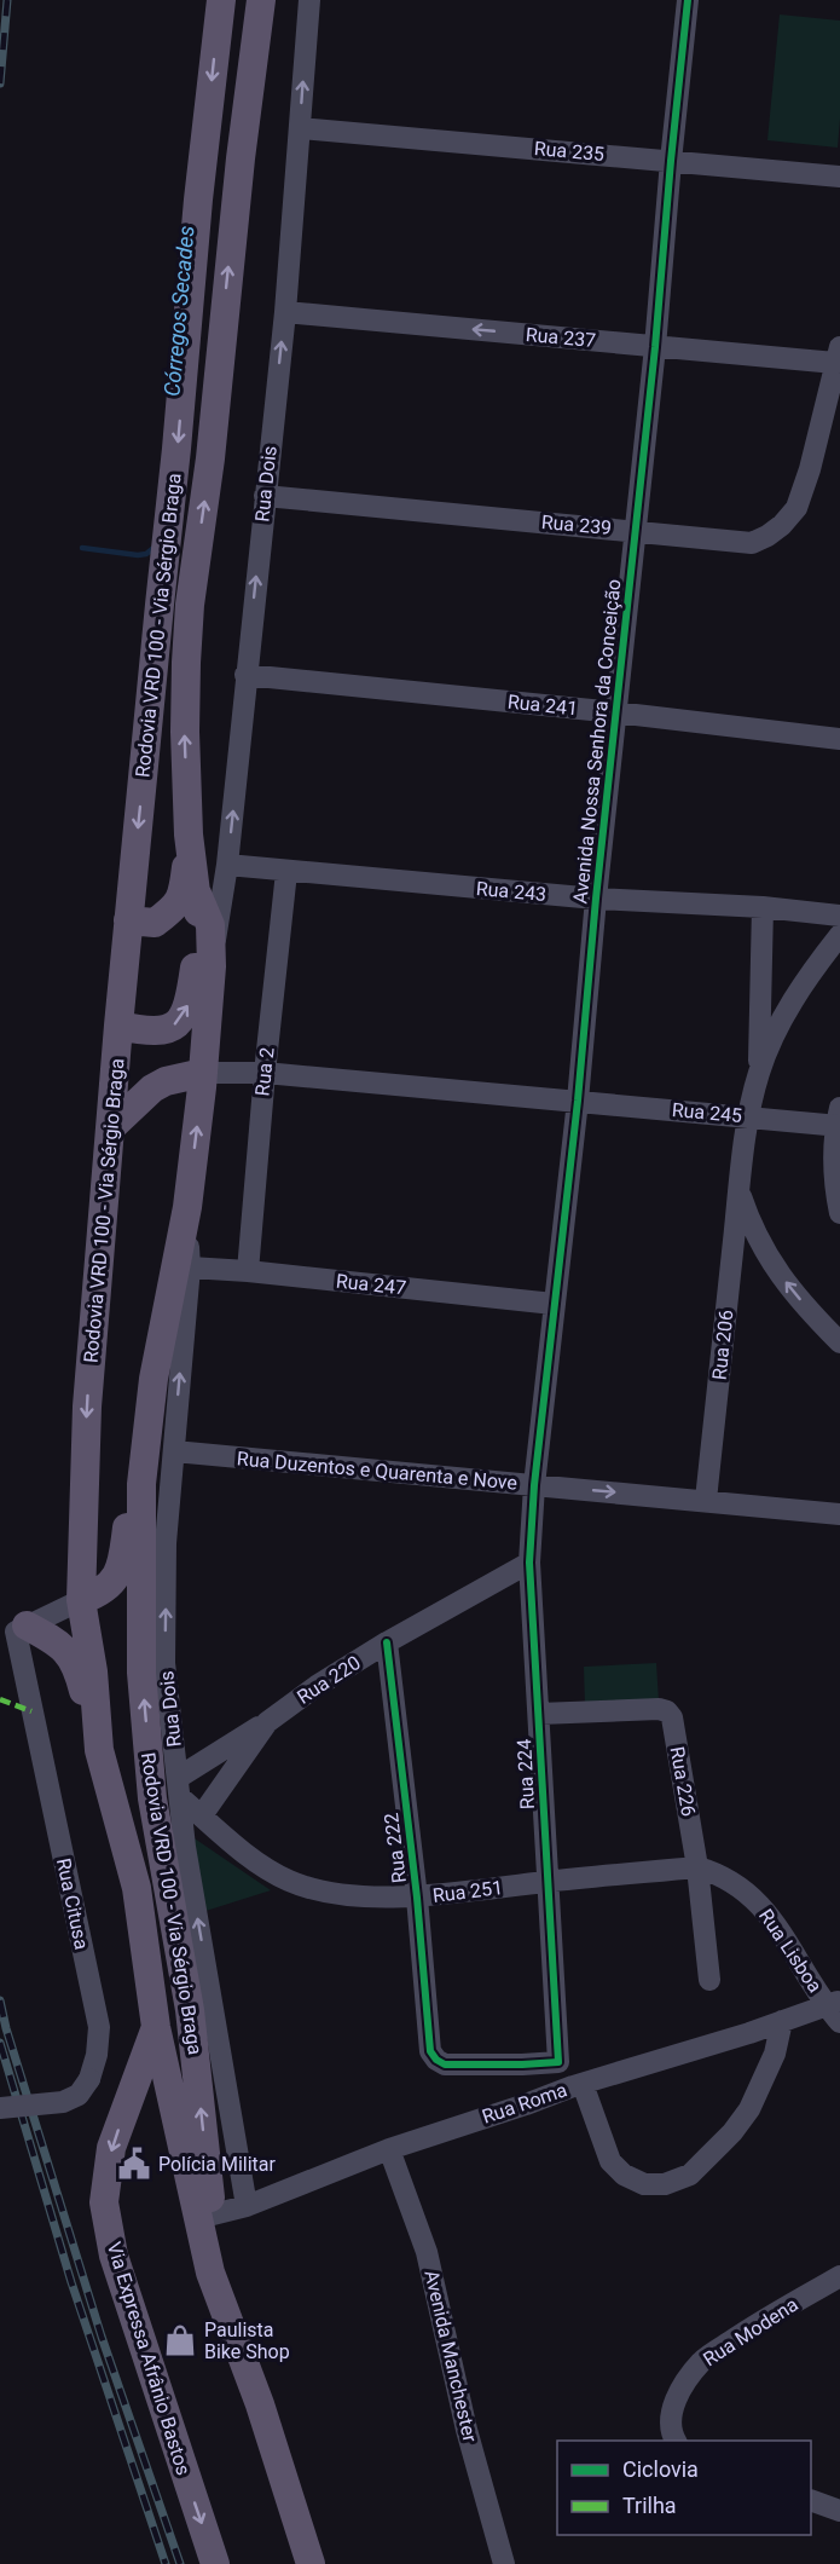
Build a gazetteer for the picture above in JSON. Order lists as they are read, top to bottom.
{
  "streets": {
    "main road": ["Rodovia VRD 100 - Via Sérgio Braga", "Via Expressa Afrânio Bastos"],
    "street": [
      "Rua 235",
      "Rua 237",
      "Rua Dois",
      "Rua 239",
      "Rua 241",
      "Avenida Nossa Senhora da Conceição",
      "Rua 243",
      "Rua 2",
      "Rua 245",
      "Rua 247",
      "Rua 206",
      "Rua Duzentos e Quarenta e Nove",
      "Rua 220",
      "Rua 224",
      "Rua 226",
      "Rua 222",
      "Rua 251",
      "Rua Citusa",
      "Rua Lisboa",
      "Rua Roma",
      "Rua Modena",
      "Avenida Manchester"
    ]
  },
  "crossings": [
    ["Rua 235", "Rua Dois"],
    ["Rua 235", "Avenida Nossa Senhora da Conceição"],
    ["Rua 237", "Rua Dois"],
    ["Rua 237", "Rua 239"],
    ["Rua 237", "Avenida Nossa Senhora da Conceição"],
    ["Rua Dois", "Rua 239"],
    ["Rua Dois", "Rodovia VRD 100 - Via Sérgio Braga"],
    ["Rua Dois", "Rua 241"],
    ["Rua Dois", "Rua 243"],
    ["Rua Dois", "Rua 247"],
    ["Rua Dois", "Rua Duzentos e Quarenta e Nove"],
    ["Rua Dois", "Rua 251"],
    ["Rua Dois", "Rua Roma"],
    ["Rua 239", "Avenida Nossa Senhora da Conceição"],
    ["Rodovia VRD 100 - Via Sérgio Braga", "Rua 245"],
    ["Rodovia VRD 100 - Via Sérgio Braga", "Rua Roma"],
    ["Rodovia VRD 100 - Via Sérgio Braga", "Via Expressa Afrânio Bastos"],
    ["Rua 241", "Avenida Nossa Senhora da Conceição"],
    ["Avenida Nossa Senhora da Conceição", "Rua 243"],
    ["Avenida Nossa Senhora da Conceição", "Rua 245"],
    ["Avenida Nossa Senhora da Conceição", "Rua 247"],
    ["Avenida Nossa Senhora da Conceição", "Rua Duzentos e Quarenta e Nove"],
    ["Avenida Nossa Senhora da Conceição", "Rua 224"],
    ["Rua 243", "Rua 2"],
    ["Rua 2", "Rua 245"],
    ["Rua 2", "Rua 247"],
    ["Rua 245", "Rua 206"],
    ["Rua 206", "Rua Duzentos e Quarenta e Nove"],
    ["Rua Duzentos e Quarenta e Nove", "Rua 224"],
    ["Rua 220", "Rua 224"],
    ["Rua 220", "Rua 222"],
    ["Rua 220", "Rua 251"],
    ["Rua 224", "Rua 226"],
    ["Rua 224", "Rua 222"],
    ["Rua 224", "Rua 251"],
    ["Rua 226", "Rua 251"],
    ["Rua 226", "Rua Lisboa"],
    ["Rua 222", "Rua 251"],
    ["Rua 251", "Rua Lisboa"],
    ["Rua Lisboa", "Rua Roma"],
    ["Rua Roma", "Avenida Manchester"]
  ],
  "one_way": ["Rua 237", "Rua Dois", "Via Expressa Afrânio Bastos"],
  "water": ["Córregos Secades"],
  "places": {
    "public building": ["Polícia Militar"],
    "shop": ["Paulista Bike Shop"]
  },
  "legend": ["Ciclovia", "Trilha"]
}
